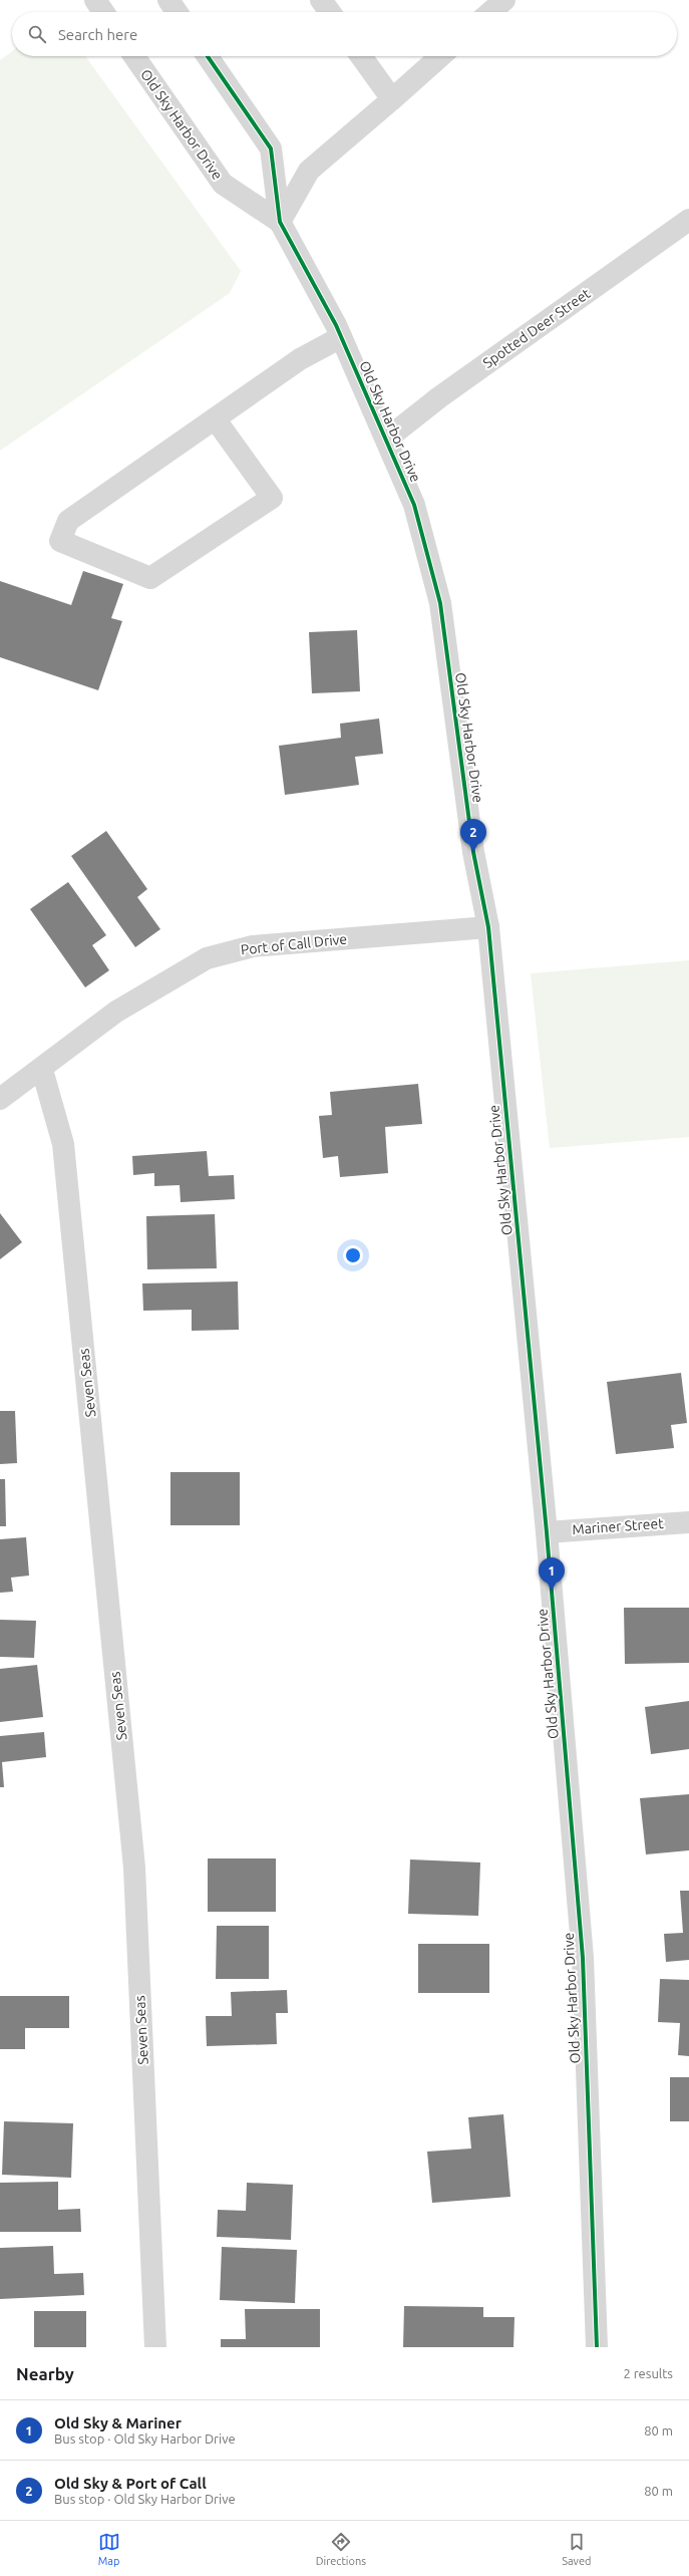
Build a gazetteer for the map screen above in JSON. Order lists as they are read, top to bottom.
{
  "streets": {
    "street": [
      "Old Sky Harbor Drive",
      "Spotted Deer Street",
      "Port of Call Drive",
      "Seven Seas",
      "Mariner Street"
    ]
  },
  "crossings": [
    ["Old Sky Harbor Drive", "Spotted Deer Street"],
    ["Old Sky Harbor Drive", "Port of Call Drive"],
    ["Old Sky Harbor Drive", "Mariner Street"],
    ["Port of Call Drive", "Seven Seas"]
  ],
  "page": {
    "search": "Search here",
    "pins": ["2", "1"],
    "heading": ["Nearby", "2 results"],
    "list": [
      {
        "mark": "1",
        "name": "Old Sky & Mariner",
        "note": "Bus stop · Old Sky Harbor Drive",
        "value": "80 m"
      },
      {
        "mark": "2",
        "name": "Old Sky & Port of Call",
        "note": "Bus stop · Old Sky Harbor Drive",
        "value": "80 m"
      }
    ],
    "nav": ["Map", "Directions", "Saved"]
  }
}
